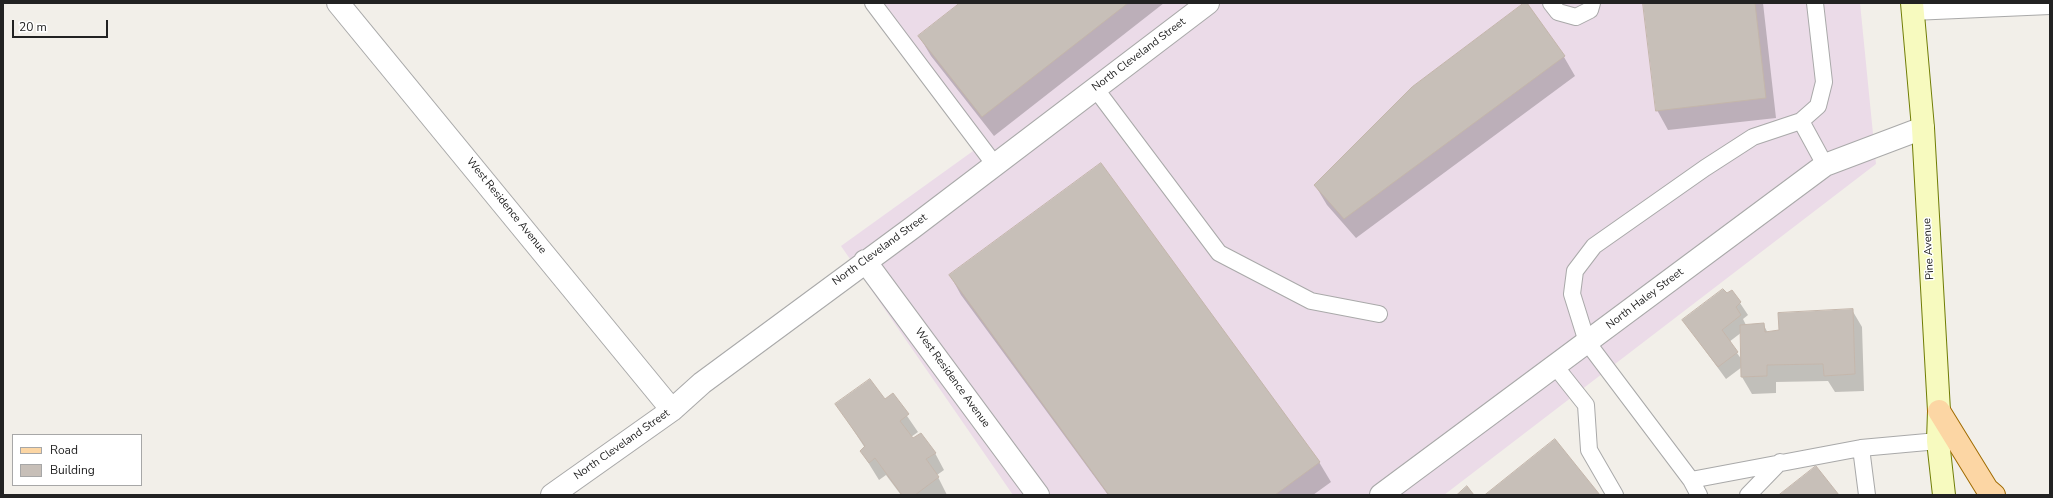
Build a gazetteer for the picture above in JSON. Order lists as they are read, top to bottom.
{
  "streets": {
    "main road": ["Pine Avenue"],
    "street": ["North Cleveland Street", "West Residence Avenue", "North Haley Street"]
  },
  "crossings": [
    ["North Cleveland Street", "West Residence Avenue"],
    ["Pine Avenue", "North Haley Street"]
  ],
  "legend": ["Road", "Building"],
  "scale_bar": "20 m"
}
